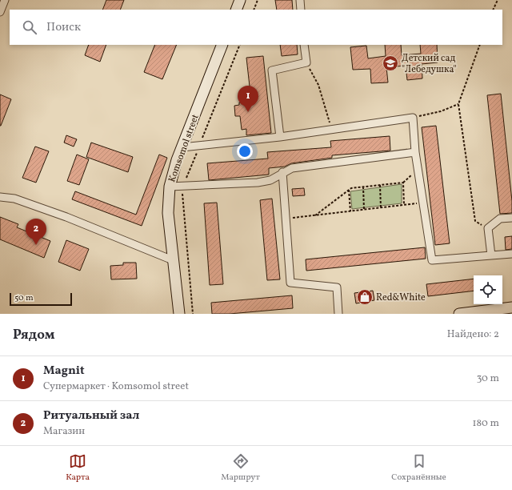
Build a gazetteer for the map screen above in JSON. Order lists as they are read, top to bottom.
{
  "streets": {
    "street": ["Komsomol street"]
  },
  "places": {
    "school or university": ["Детский сад \"Лебедушка\""],
    "shop": ["Red&White"]
  },
  "scale_bar": "50 m",
  "page": {
    "search": "Поиск",
    "pins": ["1", "2"],
    "scale": "50 m",
    "heading": ["Рядом", "Найдено: 2"],
    "list": [
      {
        "mark": "1",
        "name": "Magnit",
        "note": "Супермаркет · Komsomol street",
        "value": "30 m"
      },
      {
        "mark": "2",
        "name": "Ритуальный зал",
        "note": "Магазин",
        "value": "180 m"
      }
    ],
    "nav": ["Карта", "Маршрут", "Сохранённые"]
  }
}
